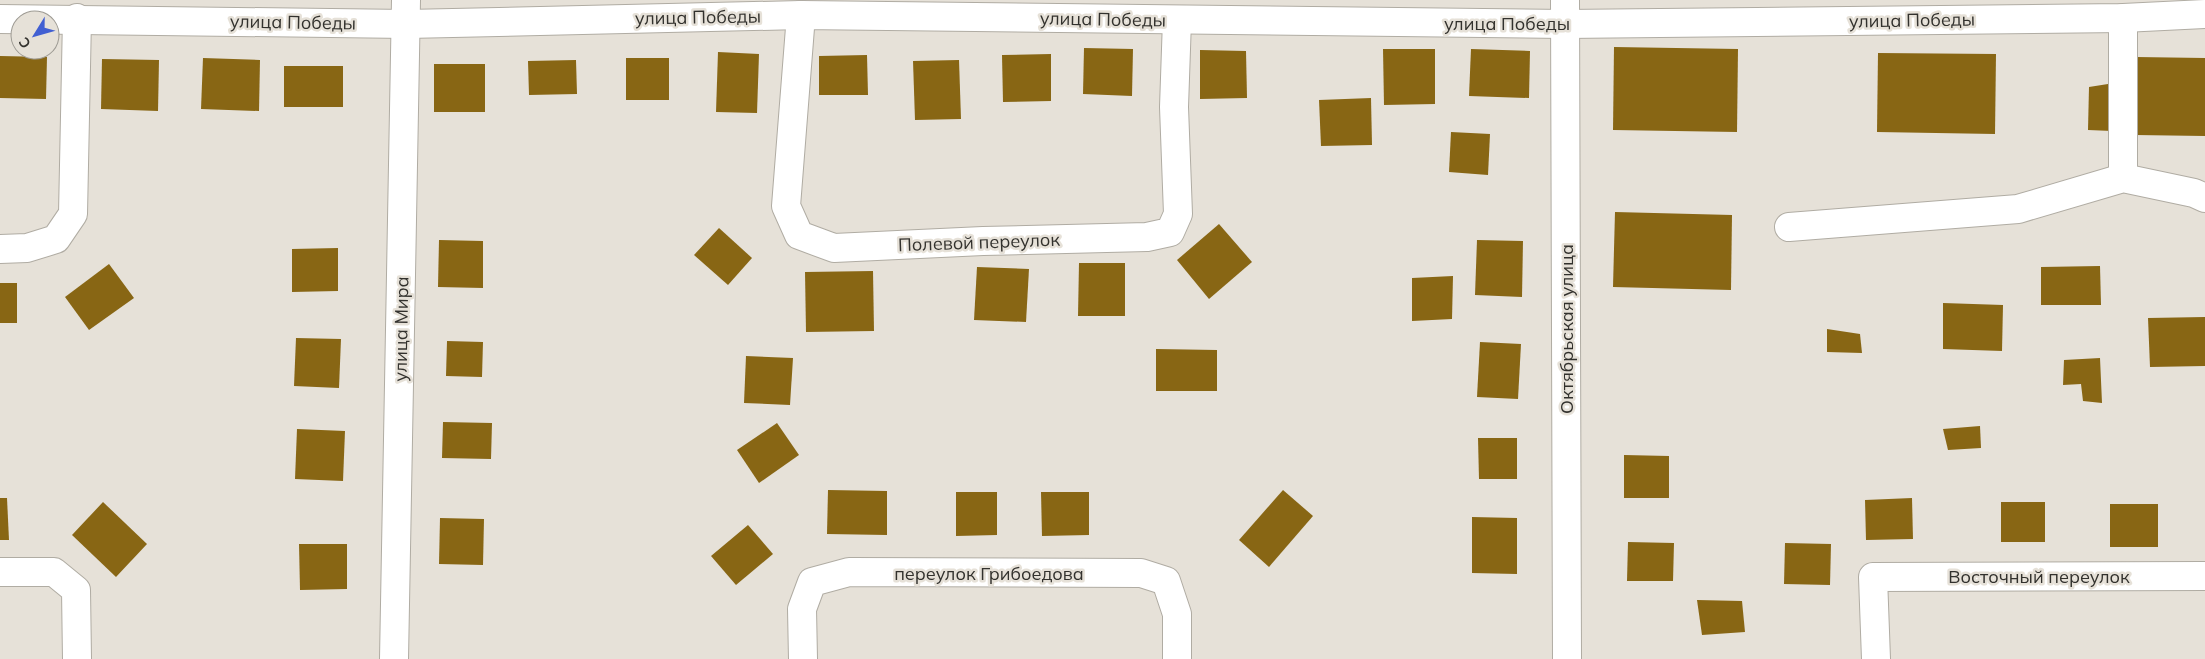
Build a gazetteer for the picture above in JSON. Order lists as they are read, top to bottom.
{
  "streets": {
    "street": [
      "улица Победы",
      "Полевой переулок",
      "улица Мира",
      "Октябрьская улица",
      "переулок Грибоедова",
      "Восточный переулок"
    ]
  },
  "crossings": [
    ["улица Победы", "Полевой переулок"],
    ["улица Победы", "улица Мира"],
    ["улица Победы", "Октябрьская улица"]
  ],
  "north": "bottom left"
}
